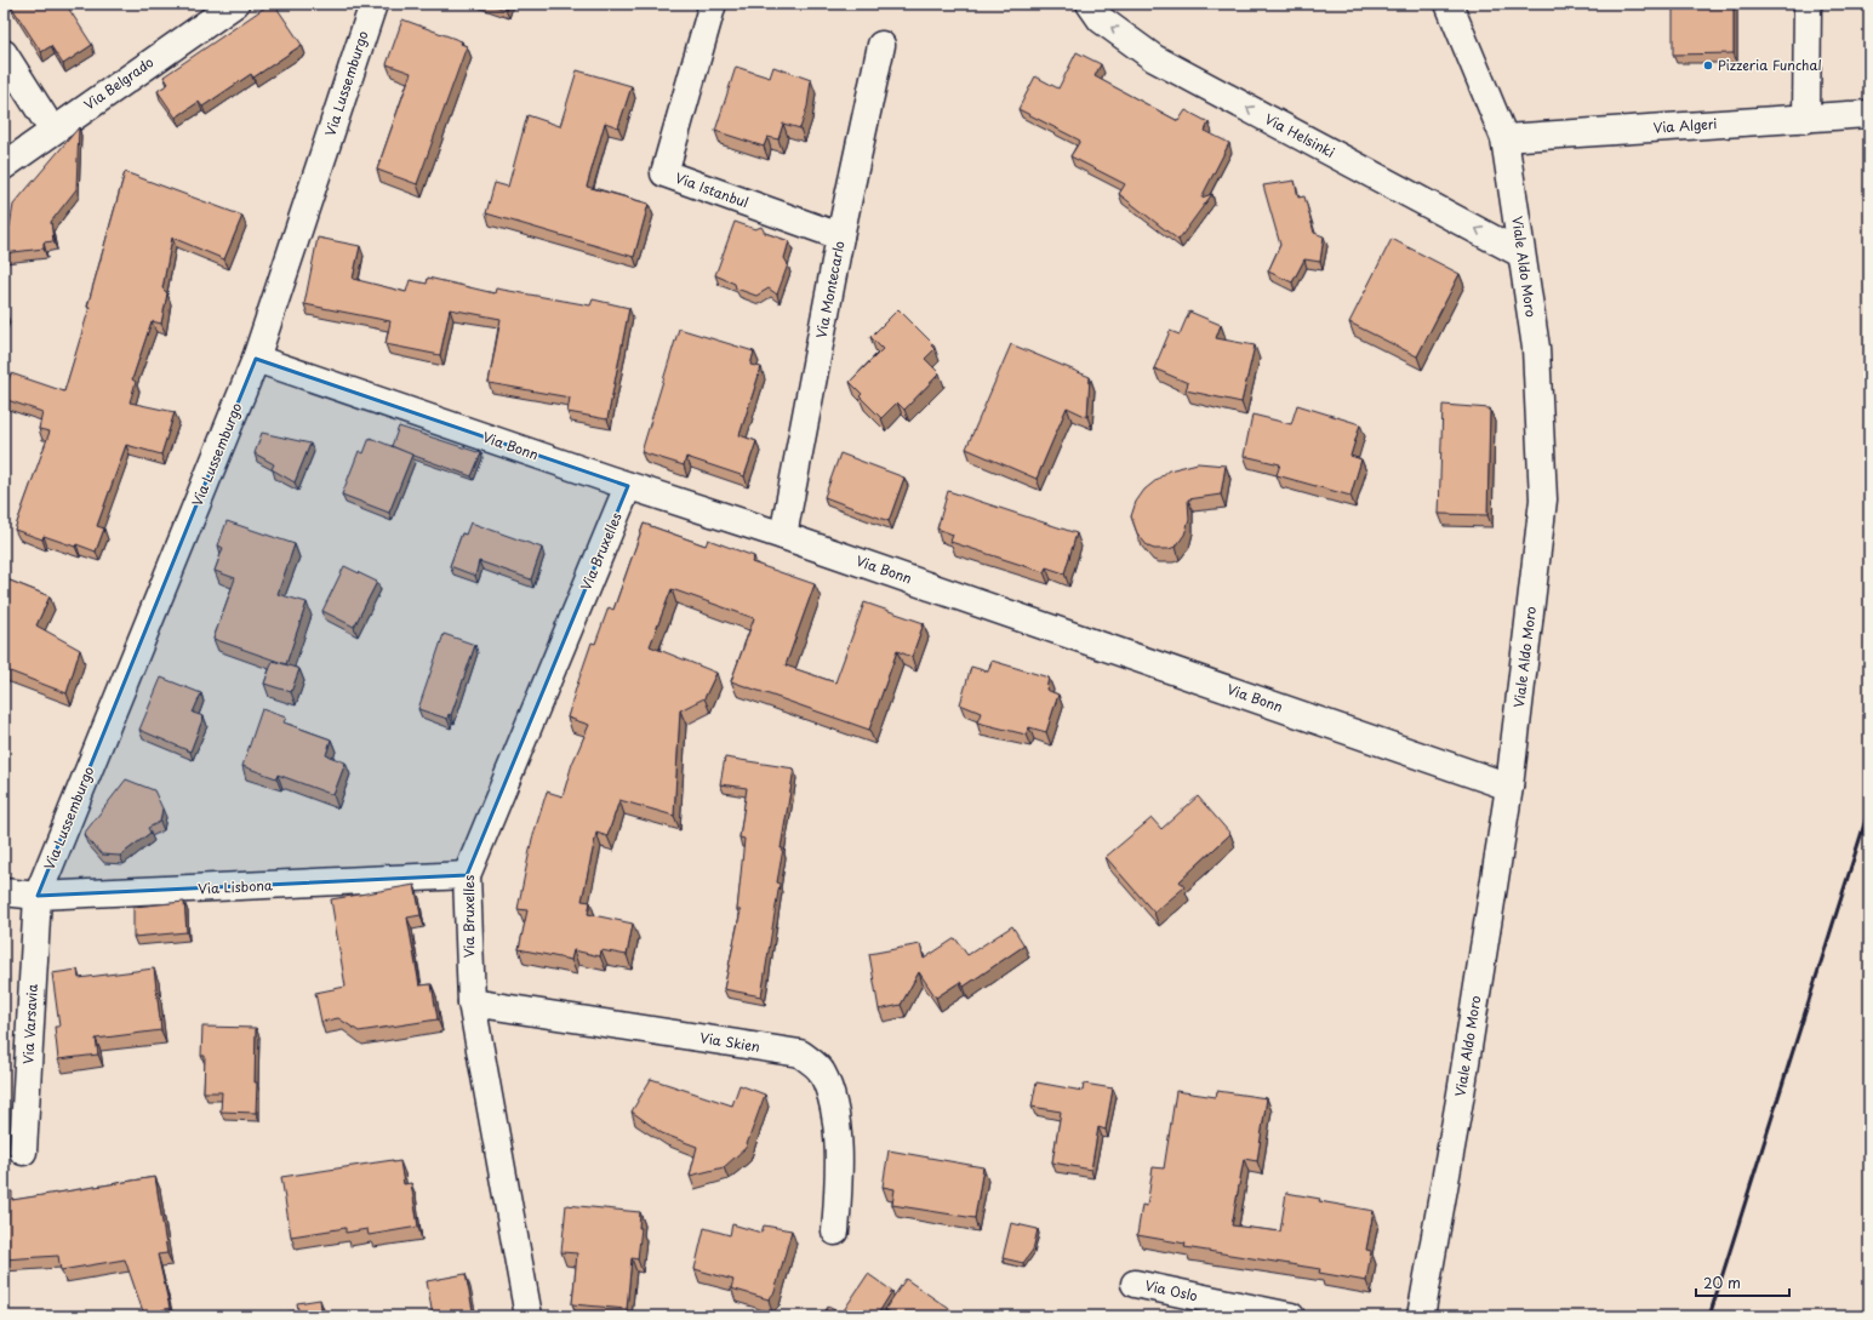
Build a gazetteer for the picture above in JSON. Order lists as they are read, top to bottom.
{
  "streets": {
    "street": [
      "Via Belgrado",
      "Via Lussemburgo",
      "Via Algeri",
      "Via Helsinki",
      "Via Istanbul",
      "Viale Aldo Moro",
      "Via Montecarlo",
      "Via Bonn",
      "Via Bruxelles",
      "Via Lisbona",
      "Via Varsavia",
      "Via Skien",
      "Via Oslo"
    ]
  },
  "crossings": [
    ["Via Lussemburgo", "Via Bonn"],
    ["Via Lussemburgo", "Via Lisbona"],
    ["Via Lussemburgo", "Via Varsavia"],
    ["Via Algeri", "Viale Aldo Moro"],
    ["Via Helsinki", "Viale Aldo Moro"],
    ["Via Istanbul", "Via Montecarlo"],
    ["Viale Aldo Moro", "Via Bonn"],
    ["Via Montecarlo", "Via Bonn"],
    ["Via Bonn", "Via Bruxelles"],
    ["Via Bruxelles", "Via Lisbona"],
    ["Via Bruxelles", "Via Skien"],
    ["Via Lisbona", "Via Varsavia"]
  ],
  "one_way": ["Via Helsinki"],
  "places": ["Pizzeria Funchal"],
  "scale_bar": "20 m"
}
